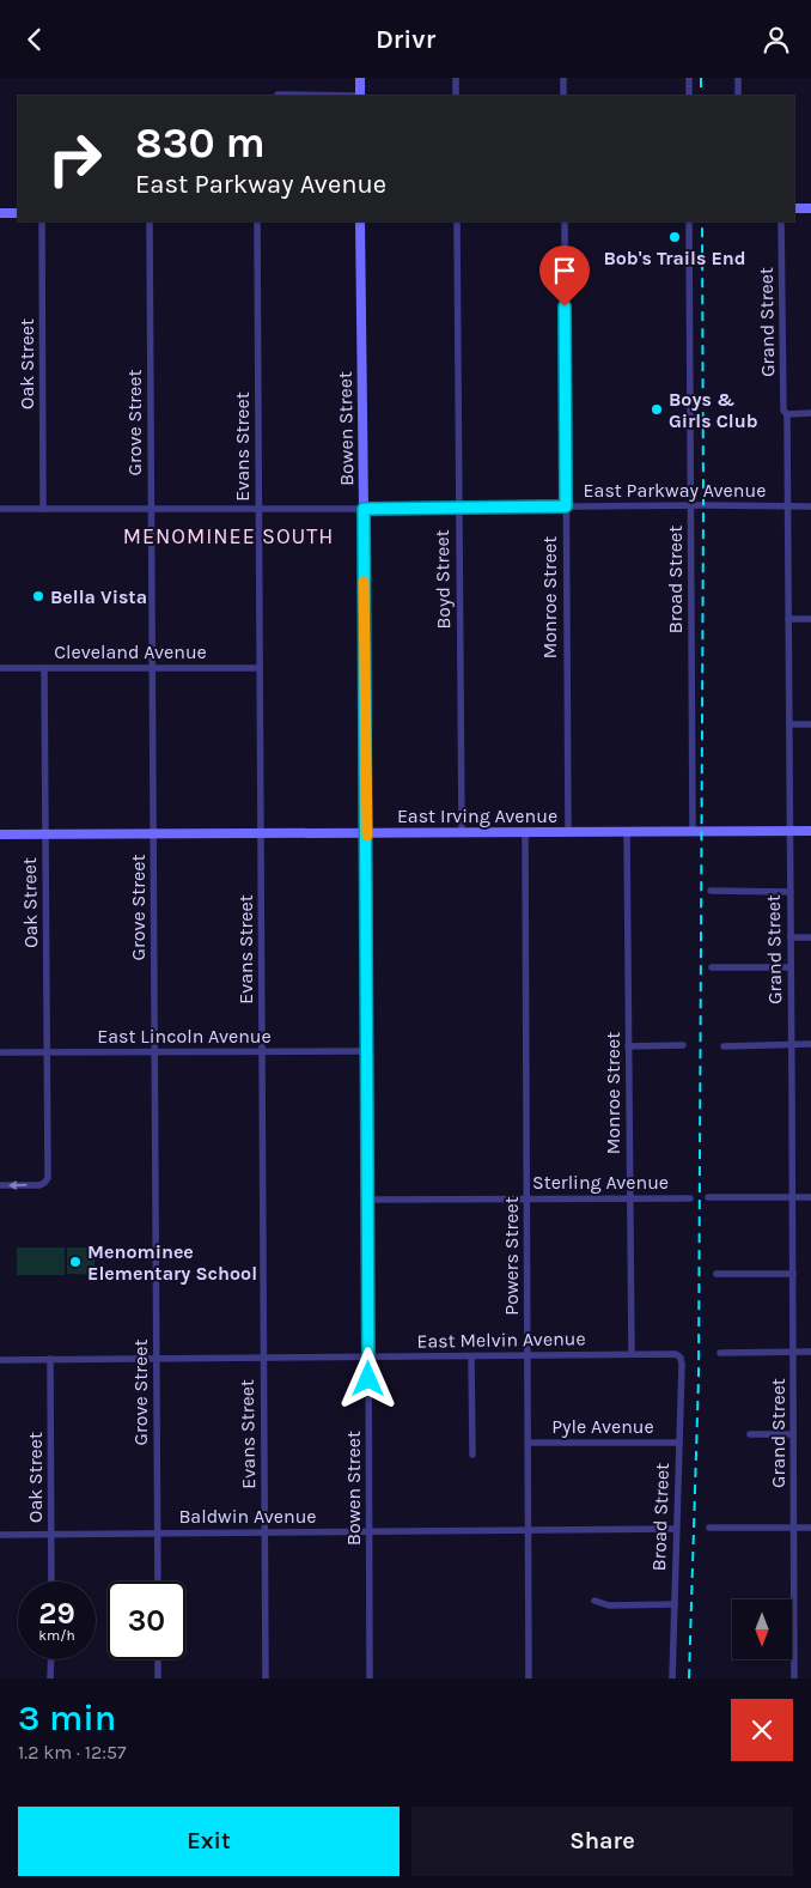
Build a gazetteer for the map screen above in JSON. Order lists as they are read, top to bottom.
{
  "streets": {
    "street": [
      "Grand Street",
      "Oak Street",
      "Grove Street",
      "Bowen Street",
      "Evans Street",
      "East Parkway Avenue",
      "Boyd Street",
      "Broad Street",
      "Monroe Street",
      "Cleveland Avenue",
      "East Irving Avenue",
      "East Lincoln Avenue",
      "Sterling Avenue",
      "Powers Street",
      "East Melvin Avenue",
      "Pyle Avenue",
      "Baldwin Avenue"
    ]
  },
  "crossings": [
    ["Grand Street", "East Parkway Avenue"],
    ["Grand Street", "East Irving Avenue"],
    ["Oak Street", "East Parkway Avenue"],
    ["Oak Street", "Cleveland Avenue"],
    ["Oak Street", "East Irving Avenue"],
    ["Oak Street", "East Lincoln Avenue"],
    ["Oak Street", "East Melvin Avenue"],
    ["Oak Street", "Baldwin Avenue"],
    ["Grove Street", "East Parkway Avenue"],
    ["Grove Street", "Cleveland Avenue"],
    ["Grove Street", "East Irving Avenue"],
    ["Grove Street", "East Lincoln Avenue"],
    ["Grove Street", "East Melvin Avenue"],
    ["Grove Street", "Baldwin Avenue"],
    ["Bowen Street", "East Parkway Avenue"],
    ["Bowen Street", "East Irving Avenue"],
    ["Bowen Street", "East Lincoln Avenue"],
    ["Bowen Street", "Sterling Avenue"],
    ["Bowen Street", "East Melvin Avenue"],
    ["Bowen Street", "Baldwin Avenue"],
    ["Evans Street", "East Parkway Avenue"],
    ["Evans Street", "Cleveland Avenue"],
    ["Evans Street", "East Irving Avenue"],
    ["Evans Street", "East Lincoln Avenue"],
    ["Evans Street", "East Melvin Avenue"],
    ["Evans Street", "Baldwin Avenue"],
    ["East Parkway Avenue", "Boyd Street"],
    ["East Parkway Avenue", "Broad Street"],
    ["East Parkway Avenue", "Monroe Street"],
    ["Boyd Street", "East Irving Avenue"],
    ["Broad Street", "East Irving Avenue"],
    ["Broad Street", "East Melvin Avenue"],
    ["Broad Street", "Pyle Avenue"],
    ["Broad Street", "Baldwin Avenue"],
    ["Monroe Street", "East Irving Avenue"],
    ["Monroe Street", "Sterling Avenue"],
    ["Monroe Street", "East Melvin Avenue"],
    ["East Irving Avenue", "Powers Street"],
    ["Sterling Avenue", "Powers Street"],
    ["Powers Street", "East Melvin Avenue"],
    ["Powers Street", "Pyle Avenue"],
    ["Powers Street", "Baldwin Avenue"]
  ],
  "districts": ["MENOMINEE SOUTH"],
  "places": [
    "Bob's Trails End",
    "Boys & Girls Club",
    "Bella Vista",
    "Menominee Elementary School"
  ],
  "north": "bottom",
  "page": {
    "header": "Drivr",
    "turn": ["830 m", "East Parkway Avenue"],
    "speed": "29 km/h",
    "limit": "30",
    "heading": ["3 min", "1.2 km · 12:57"],
    "buttons": ["Exit", "Share"]
  }
}
